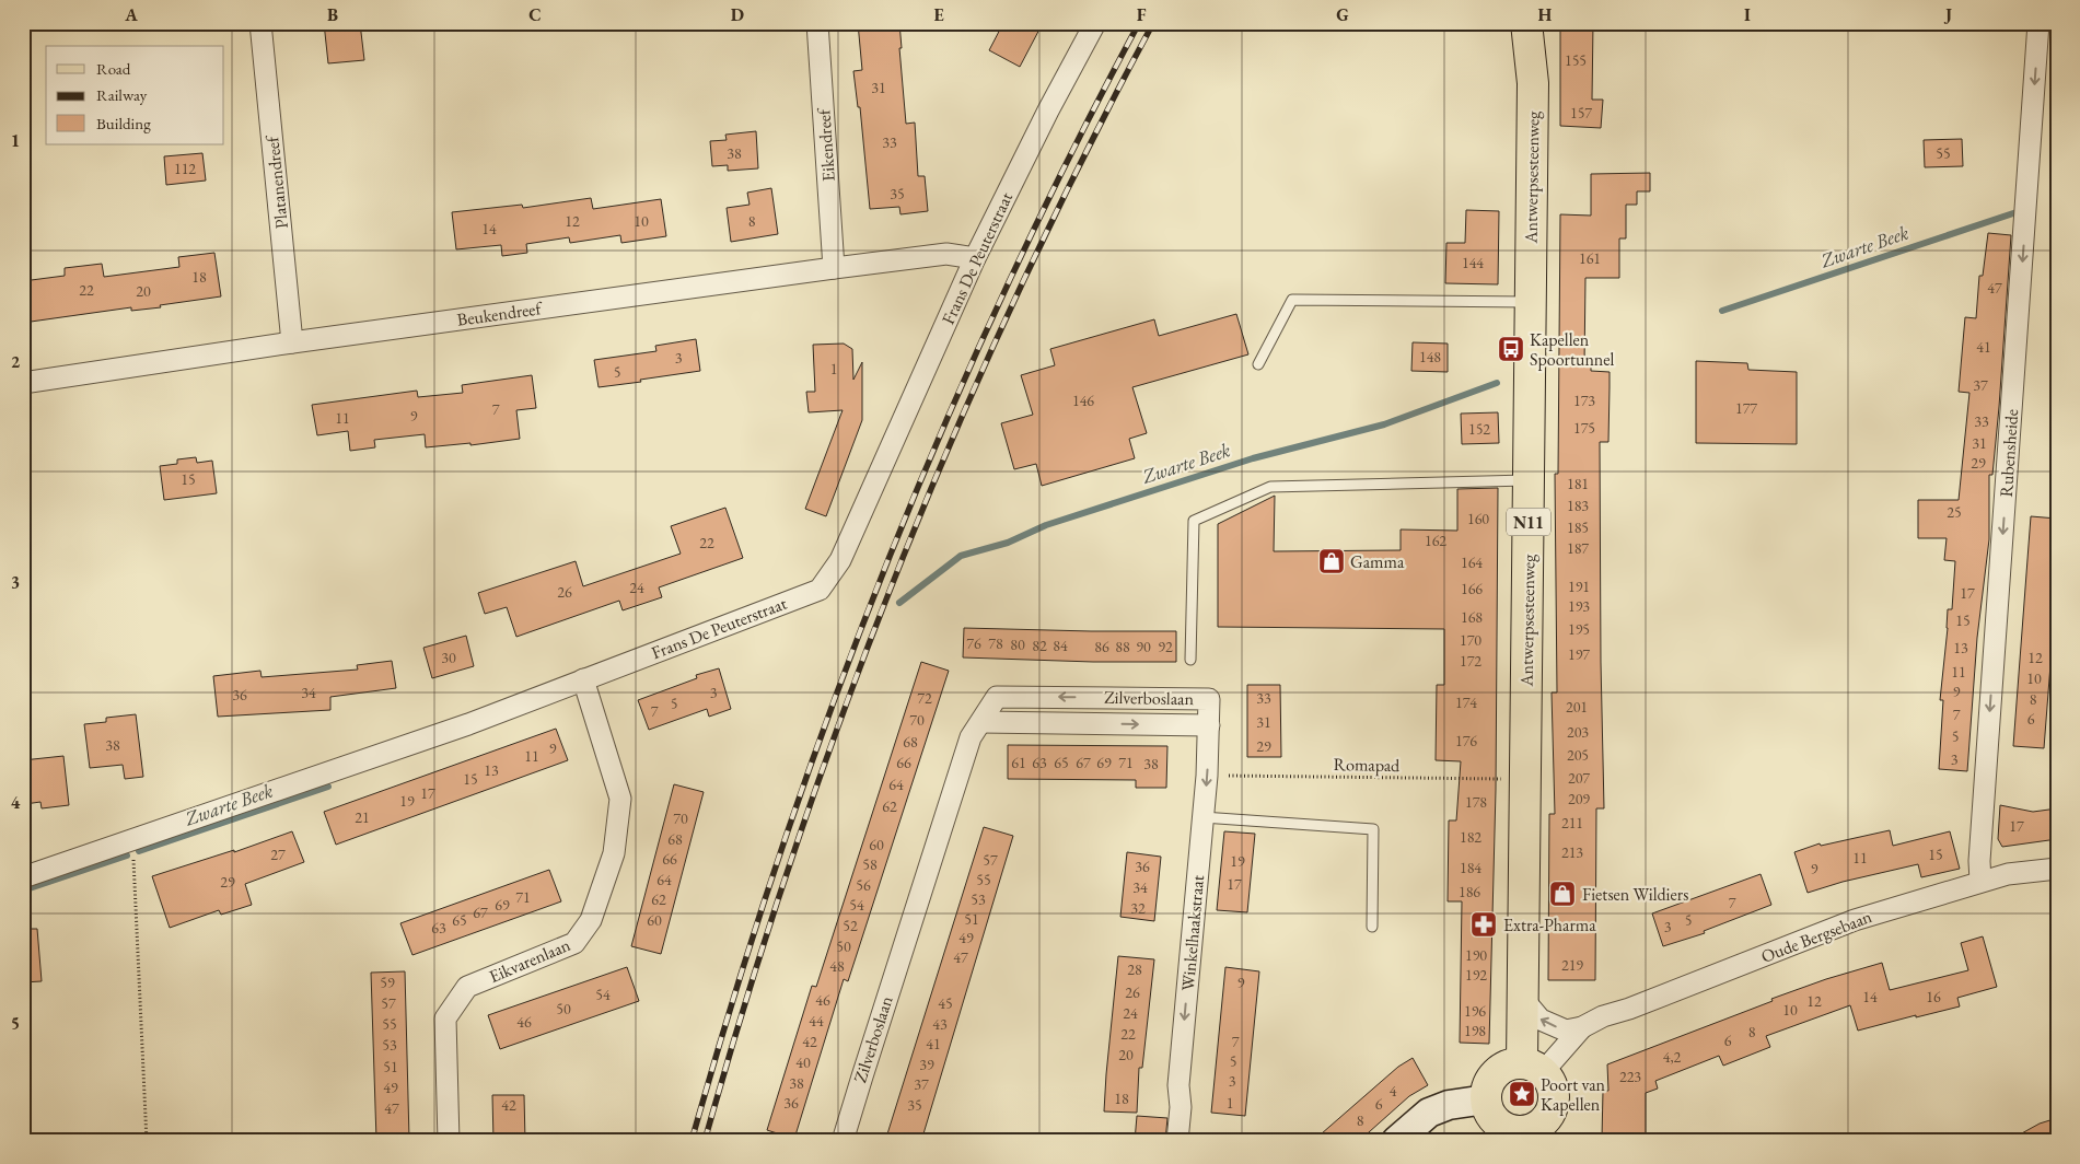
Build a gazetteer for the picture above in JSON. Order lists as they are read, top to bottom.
{
  "streets": {
    "main road": ["Antwerpsesteenweg", "N11"],
    "street": [
      "Eikendreef",
      "Platanendreef",
      "Frans De Peuterstraat",
      "Beukendreef",
      "Rubensheide",
      "Zilverboslaan",
      "Winkelhaakstraat",
      "Oude Bergsebaan",
      "Eikvarenlaan"
    ],
    "path": ["Romapad"]
  },
  "crossings": [
    ["Eikendreef", "Beukendreef"],
    ["Antwerpsesteenweg", "N11"],
    ["Antwerpsesteenweg", "Romapad"],
    ["Antwerpsesteenweg", "Oude Bergsebaan"],
    ["Platanendreef", "Beukendreef"],
    ["Frans De Peuterstraat", "Beukendreef"],
    ["Frans De Peuterstraat", "Eikvarenlaan"],
    ["Rubensheide", "Oude Bergsebaan"],
    ["N11", "Oude Bergsebaan"],
    ["Zilverboslaan", "Winkelhaakstraat"],
    ["Romapad", "Winkelhaakstraat"]
  ],
  "one_way": ["Rubensheide", "Winkelhaakstraat"],
  "water": ["Zwarte Beek"],
  "places": {
    "bus stop": ["Kapellen Spoortunnel"],
    "shop": ["Gamma", "Fietsen Wildiers"],
    "pharmacy": ["Extra-Pharma"],
    "place": ["Poort van Kapellen"]
  },
  "house_numbers": [
    "155",
    "31",
    "157",
    "33",
    "38",
    "55",
    "112",
    "35",
    "12",
    "10",
    "8",
    "14",
    "161",
    "144",
    "18",
    "47",
    "22",
    "20",
    "41",
    "148",
    "3",
    "1",
    "5",
    "37",
    "146",
    "173",
    "177",
    "7",
    "9",
    "11",
    "33",
    "175",
    "152",
    "31",
    "29",
    "15",
    "181",
    "183",
    "25",
    "160",
    "185",
    "162",
    "22",
    "187",
    "164",
    "191",
    "24",
    "166",
    "26",
    "17",
    "193",
    "168",
    "15",
    "195",
    "170",
    "76",
    "78",
    "80",
    "82",
    "84",
    "86",
    "88",
    "90",
    "92",
    "13",
    "197",
    "30",
    "12",
    "172",
    "11",
    "10",
    "9",
    "34",
    "3",
    "36",
    "72",
    "33",
    "8",
    "174",
    "5",
    "201",
    "7",
    "7",
    "6",
    "70",
    "31",
    "203",
    "5",
    "176",
    "68",
    "38",
    "29",
    "9",
    "205",
    "11",
    "3",
    "66",
    "61",
    "63",
    "65",
    "67",
    "69",
    "71",
    "38",
    "13",
    "207",
    "15",
    "64",
    "17",
    "209",
    "19",
    "178",
    "62",
    "21",
    "70",
    "211",
    "17",
    "182",
    "68",
    "60",
    "213",
    "27",
    "15",
    "11",
    "66",
    "57",
    "19",
    "58",
    "36",
    "184",
    "9",
    "64",
    "55",
    "29",
    "17",
    "56",
    "34",
    "186",
    "71",
    "62",
    "53",
    "7",
    "69",
    "54",
    "32",
    "67",
    "51",
    "65",
    "60",
    "5",
    "52",
    "3",
    "63",
    "49",
    "50",
    "190",
    "47",
    "219",
    "48",
    "28",
    "192",
    "59",
    "9",
    "26",
    "54",
    "14",
    "16",
    "46",
    "12",
    "57",
    "45",
    "50",
    "10",
    "196",
    "24",
    "44",
    "46",
    "55",
    "43",
    "198",
    "8",
    "22",
    "6",
    "42",
    "7",
    "41",
    "53",
    "20",
    "4,2",
    "5",
    "40",
    "39",
    "51",
    "223",
    "3",
    "38",
    "37",
    "49",
    "4",
    "18",
    "36",
    "1",
    "6",
    "42",
    "35",
    "47",
    "8"
  ],
  "legend": ["Road", "Railway", "Building"],
  "grid": {
    "columns": [
      "A",
      "B",
      "C",
      "D",
      "E",
      "F",
      "G",
      "H",
      "I",
      "J"
    ],
    "rows": [
      "1",
      "2",
      "3",
      "4",
      "5"
    ]
  }
}
